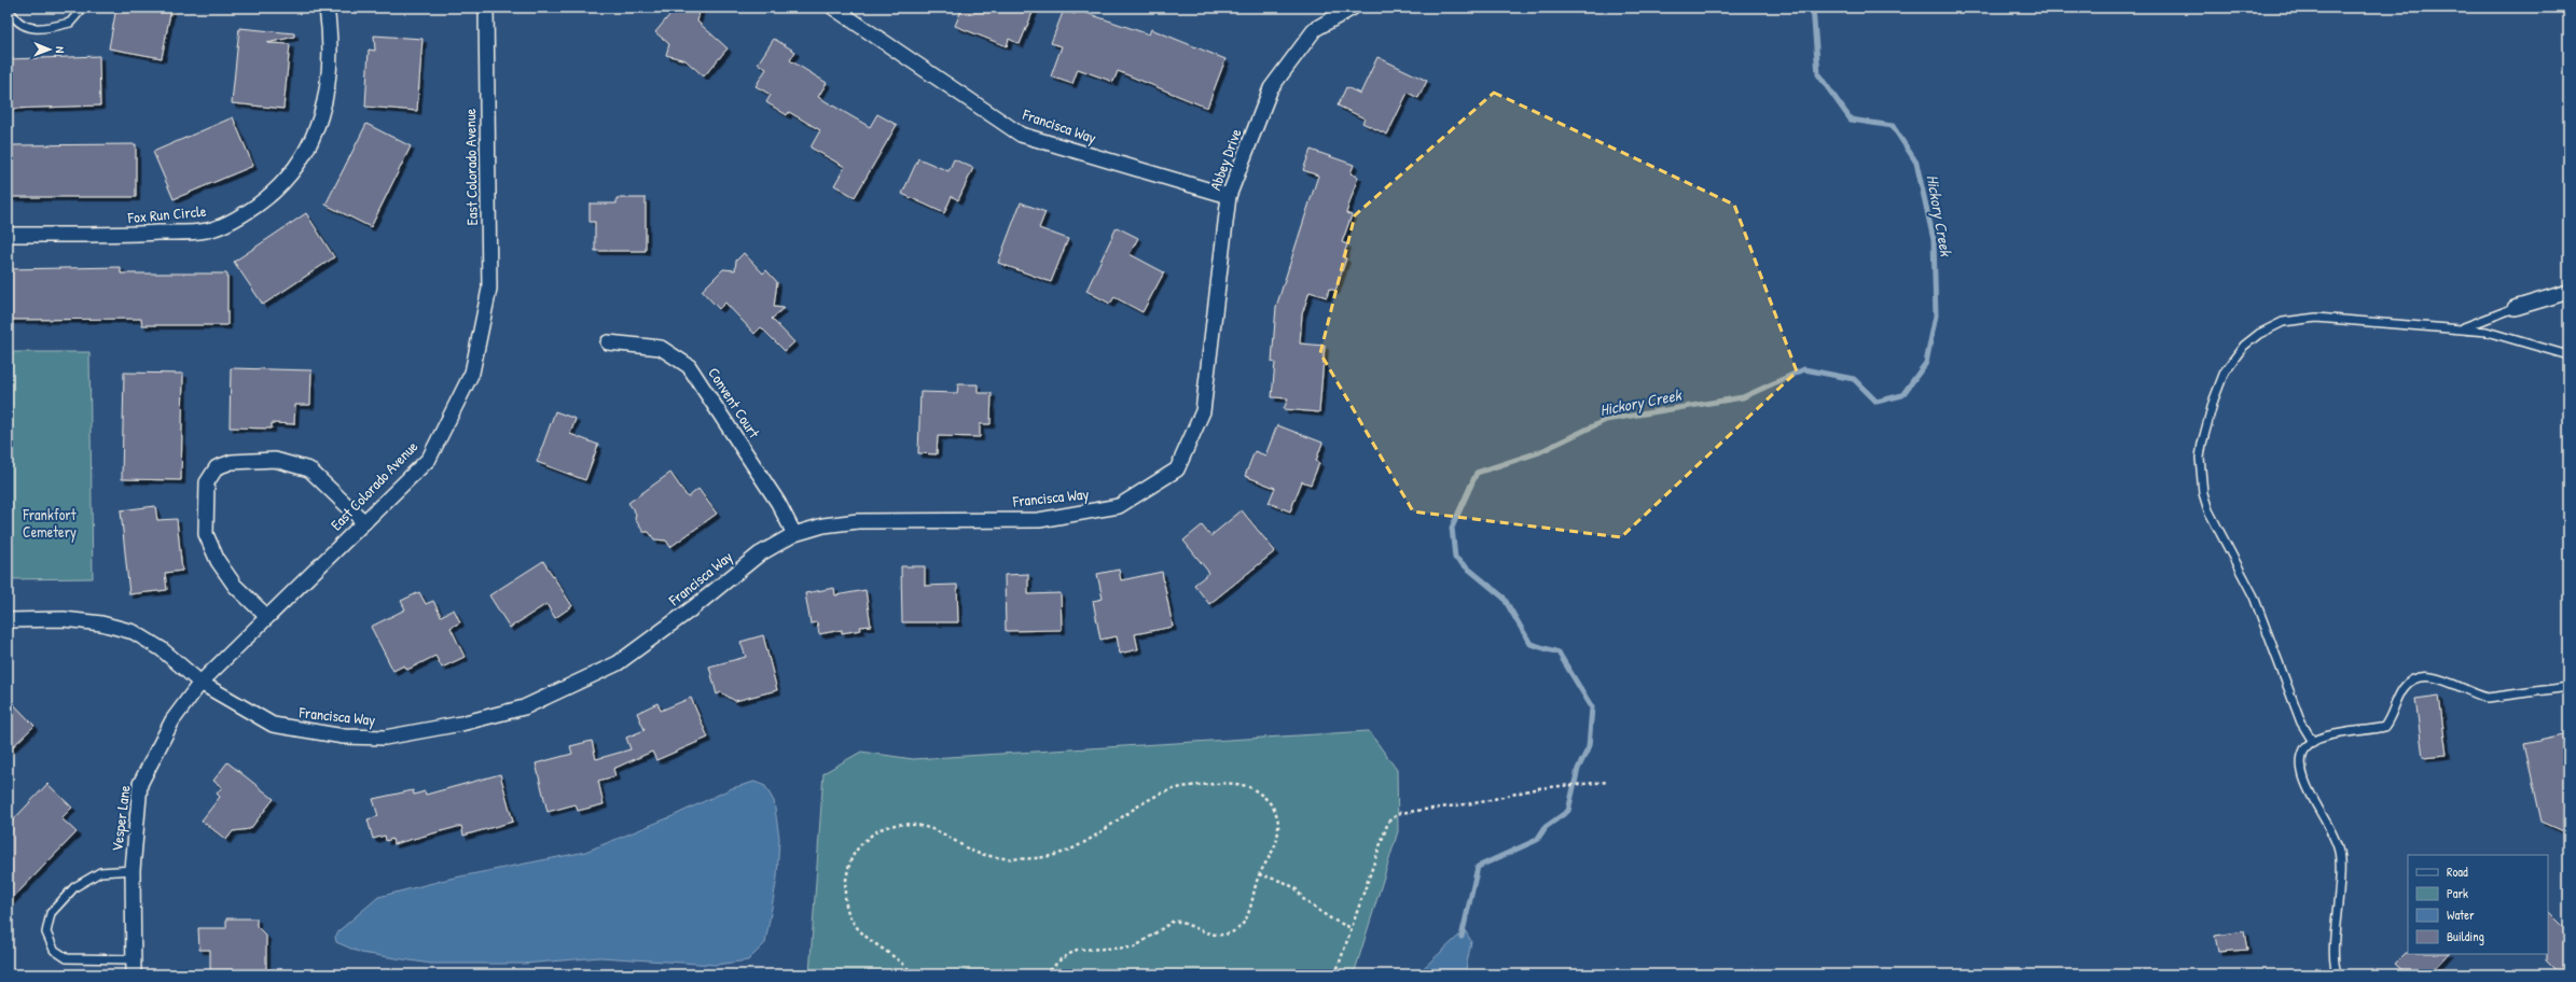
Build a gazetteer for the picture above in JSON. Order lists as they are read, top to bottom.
{
  "streets": {
    "street": [
      "Francisca Way",
      "Abbey Drive",
      "East Colorado Avenue",
      "Fox Run Circle",
      "Convent Court",
      "Vesper Lane"
    ]
  },
  "crossings": [
    ["Francisca Way", "Abbey Drive"],
    ["Francisca Way", "East Colorado Avenue"],
    ["Francisca Way", "Convent Court"],
    ["Francisca Way", "Vesper Lane"],
    ["East Colorado Avenue", "Vesper Lane"]
  ],
  "water": ["Hickory Creek"],
  "parks": ["Frankfort Cemetery"],
  "legend": [
    "Road",
    "Park",
    "Water",
    "Building"
  ],
  "north": "right"
}
